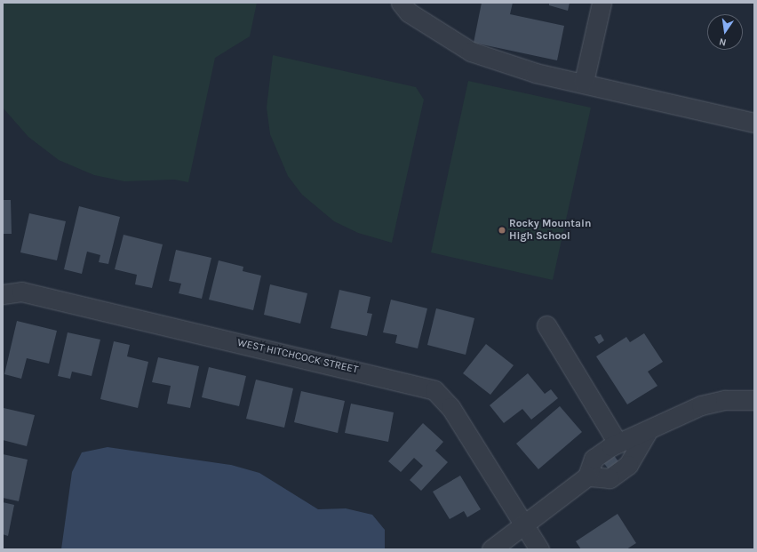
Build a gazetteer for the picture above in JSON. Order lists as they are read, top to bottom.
{
  "streets": {
    "street": ["WEST HITCHCOCK STREET"]
  },
  "places": ["Rocky Mountain High School"],
  "north": "bottom"
}
